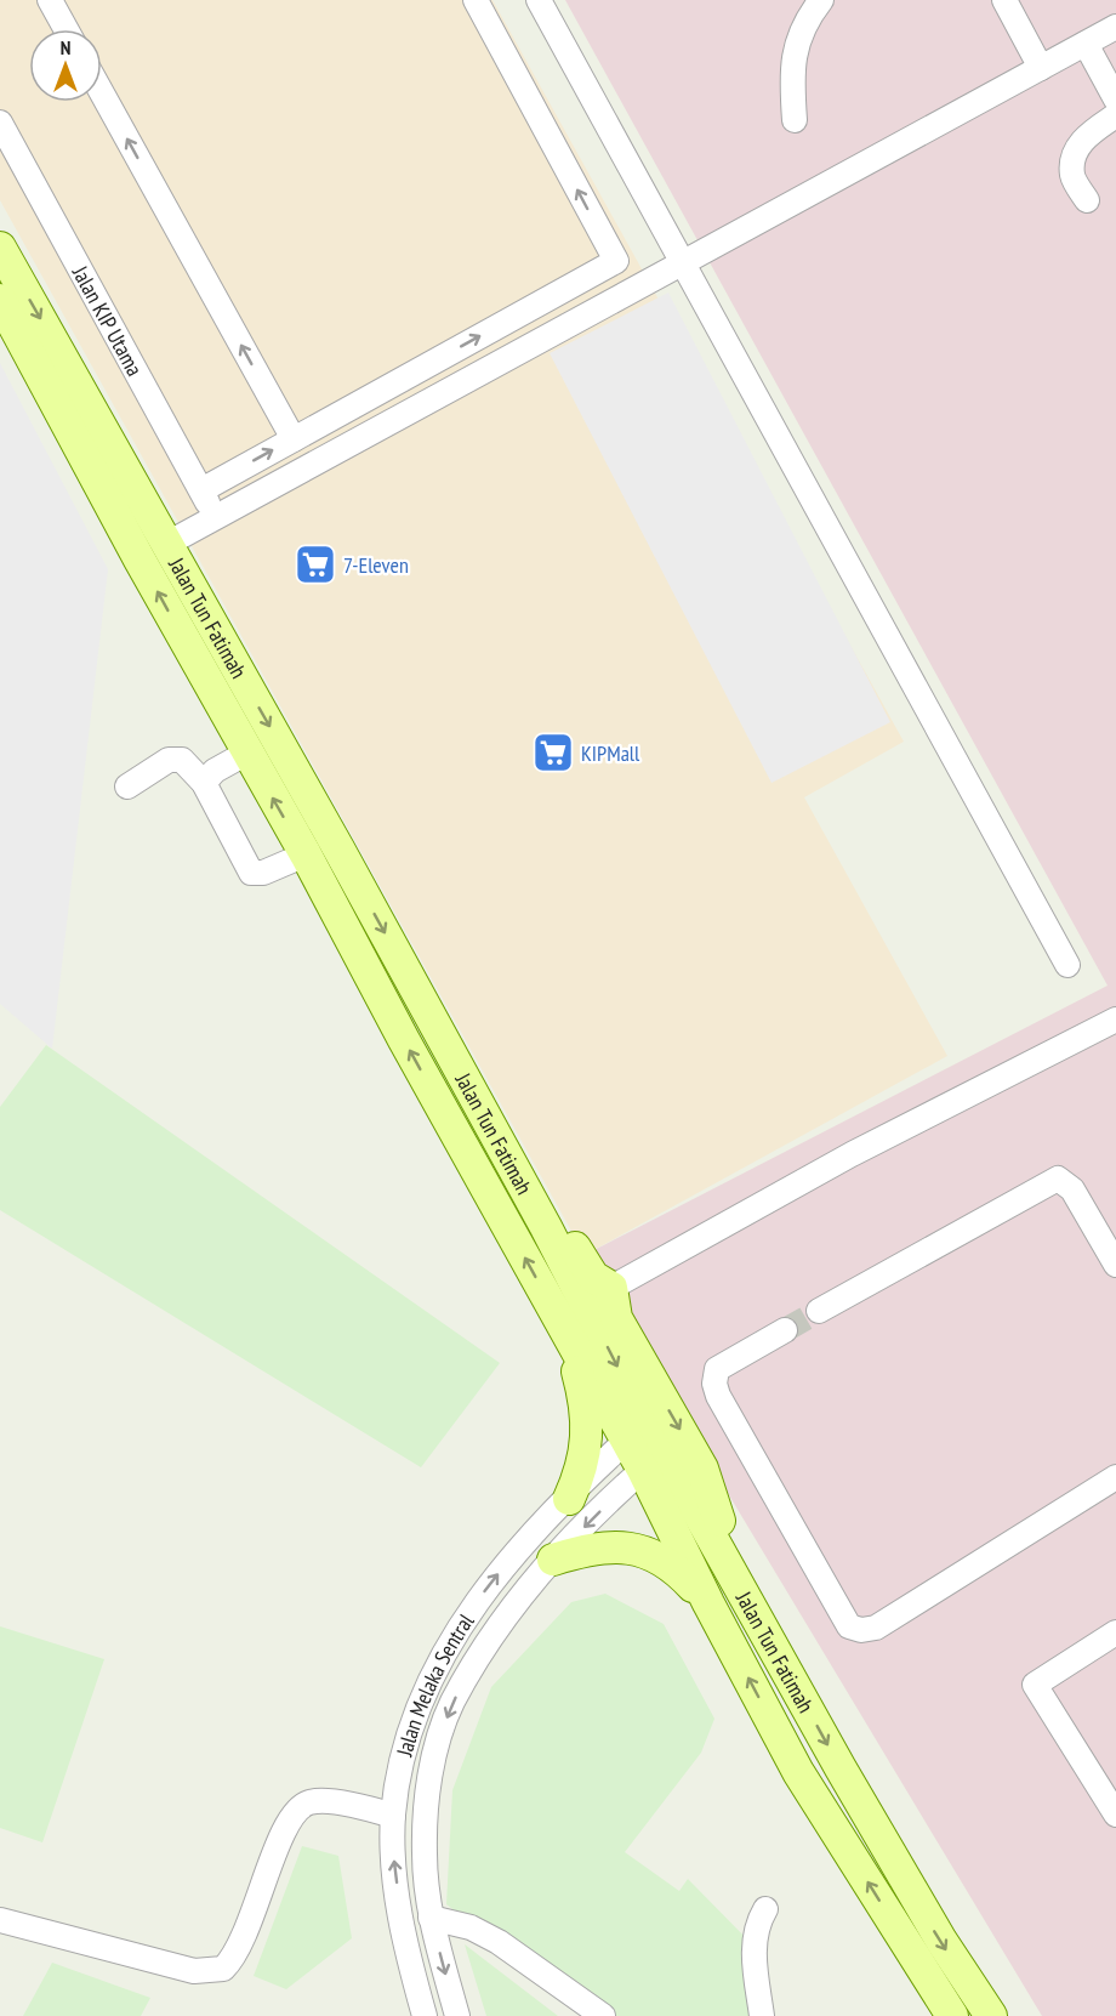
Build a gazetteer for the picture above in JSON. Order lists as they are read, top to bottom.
{
  "streets": {
    "main road": ["Jalan Tun Fatimah"],
    "street": ["Jalan KIP Utama", "Jalan Melaka Sentral"]
  },
  "crossings": [
    ["Jalan Tun Fatimah", "Jalan Melaka Sentral"]
  ],
  "places": {
    "supermarket": ["7-Eleven", "KIPMall"]
  },
  "north": "top"
}
